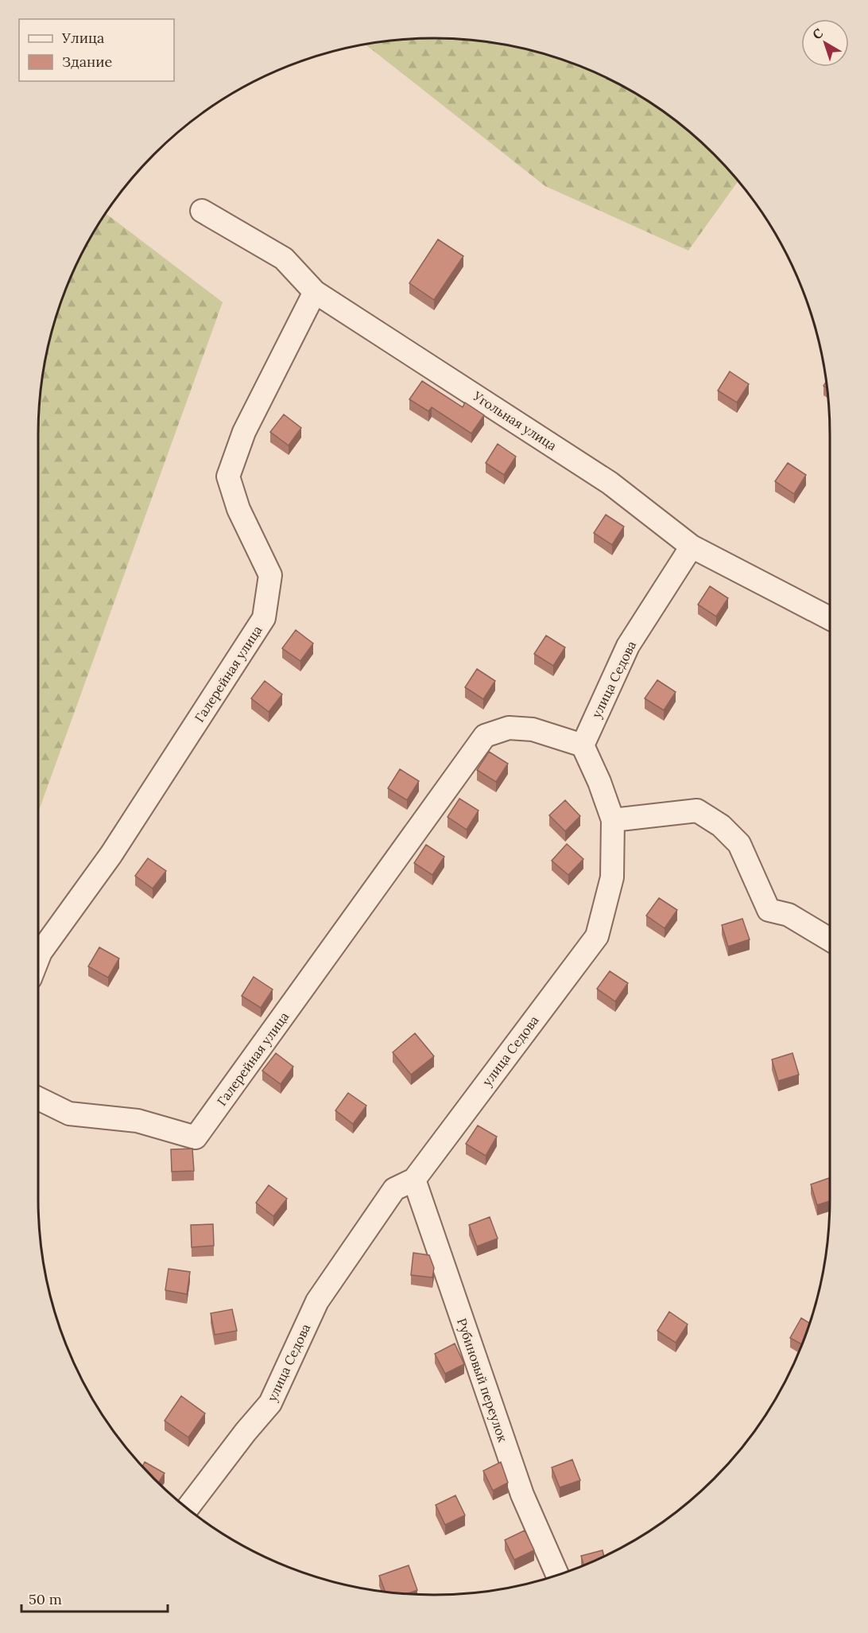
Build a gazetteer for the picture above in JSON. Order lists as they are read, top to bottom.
{
  "streets": {
    "street": [
      "Угольная улица",
      "Галерейная улица",
      "улица Седова",
      "Рубиновый переулок"
    ]
  },
  "crossings": [
    ["Угольная улица", "Галерейная улица"],
    ["Угольная улица", "улица Седова"],
    ["Галерейная улица", "улица Седова"],
    ["улица Седова", "Рубиновый переулок"]
  ],
  "legend": ["Улица", "Здание"],
  "scale_bar": "50 m",
  "north": "top left"
}
